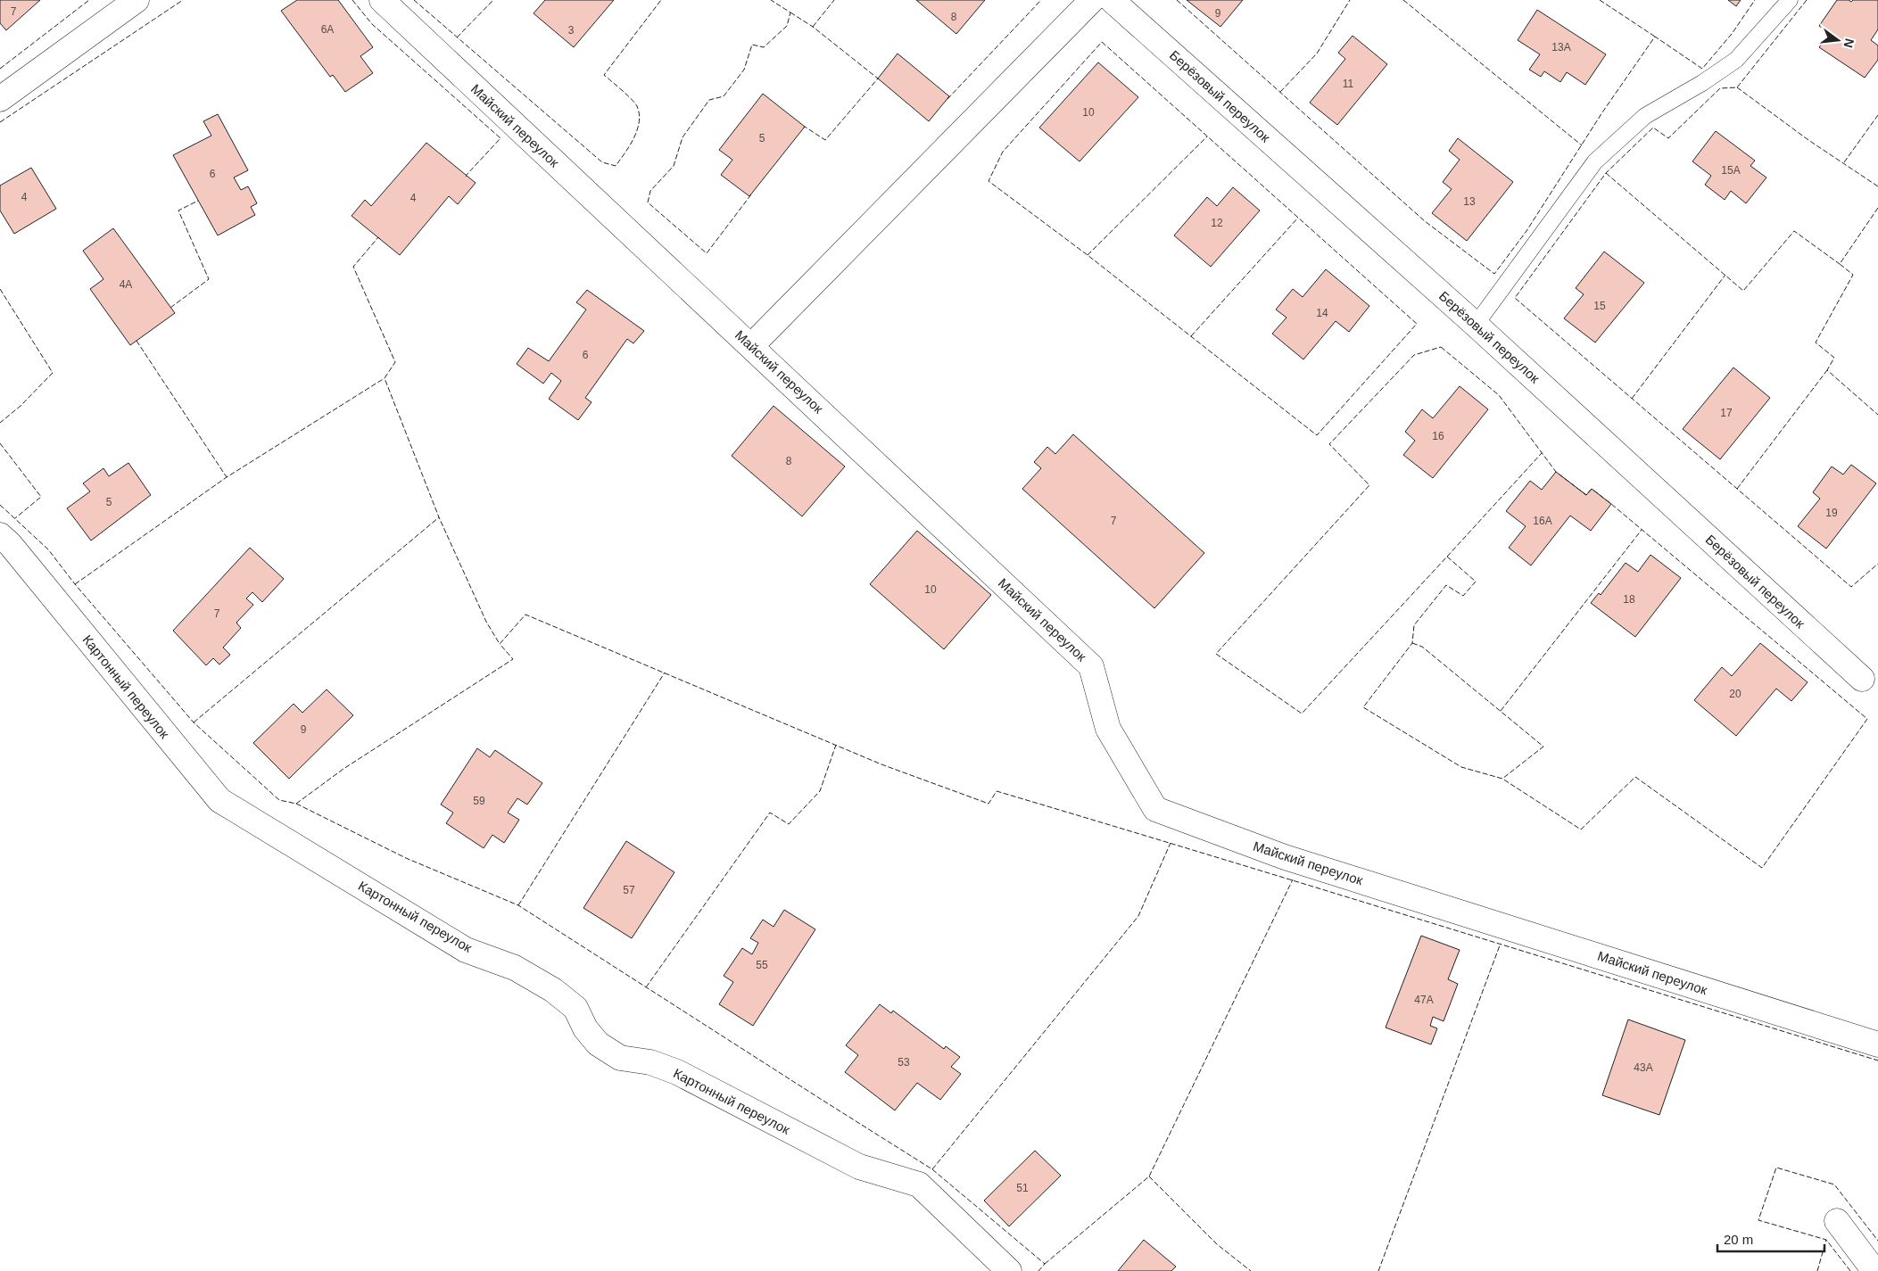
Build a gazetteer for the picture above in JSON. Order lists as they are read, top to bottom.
{
  "streets": {
    "street": ["Берёзовый переулок", "Майский переулок", "Картонный переулок"]
  },
  "house_numbers": [
    "7",
    "9",
    "8",
    "6А",
    "3",
    "13А",
    "11",
    "10",
    "5",
    "15А",
    "6",
    "4",
    "4",
    "13",
    "12",
    "4А",
    "15",
    "14",
    "6",
    "17",
    "16",
    "8",
    "5",
    "19",
    "7",
    "16А",
    "10",
    "18",
    "7",
    "20",
    "9",
    "59",
    "57",
    "55",
    "47А",
    "53",
    "43А",
    "51"
  ],
  "scale_bar": "20 m",
  "north": "right"
}
